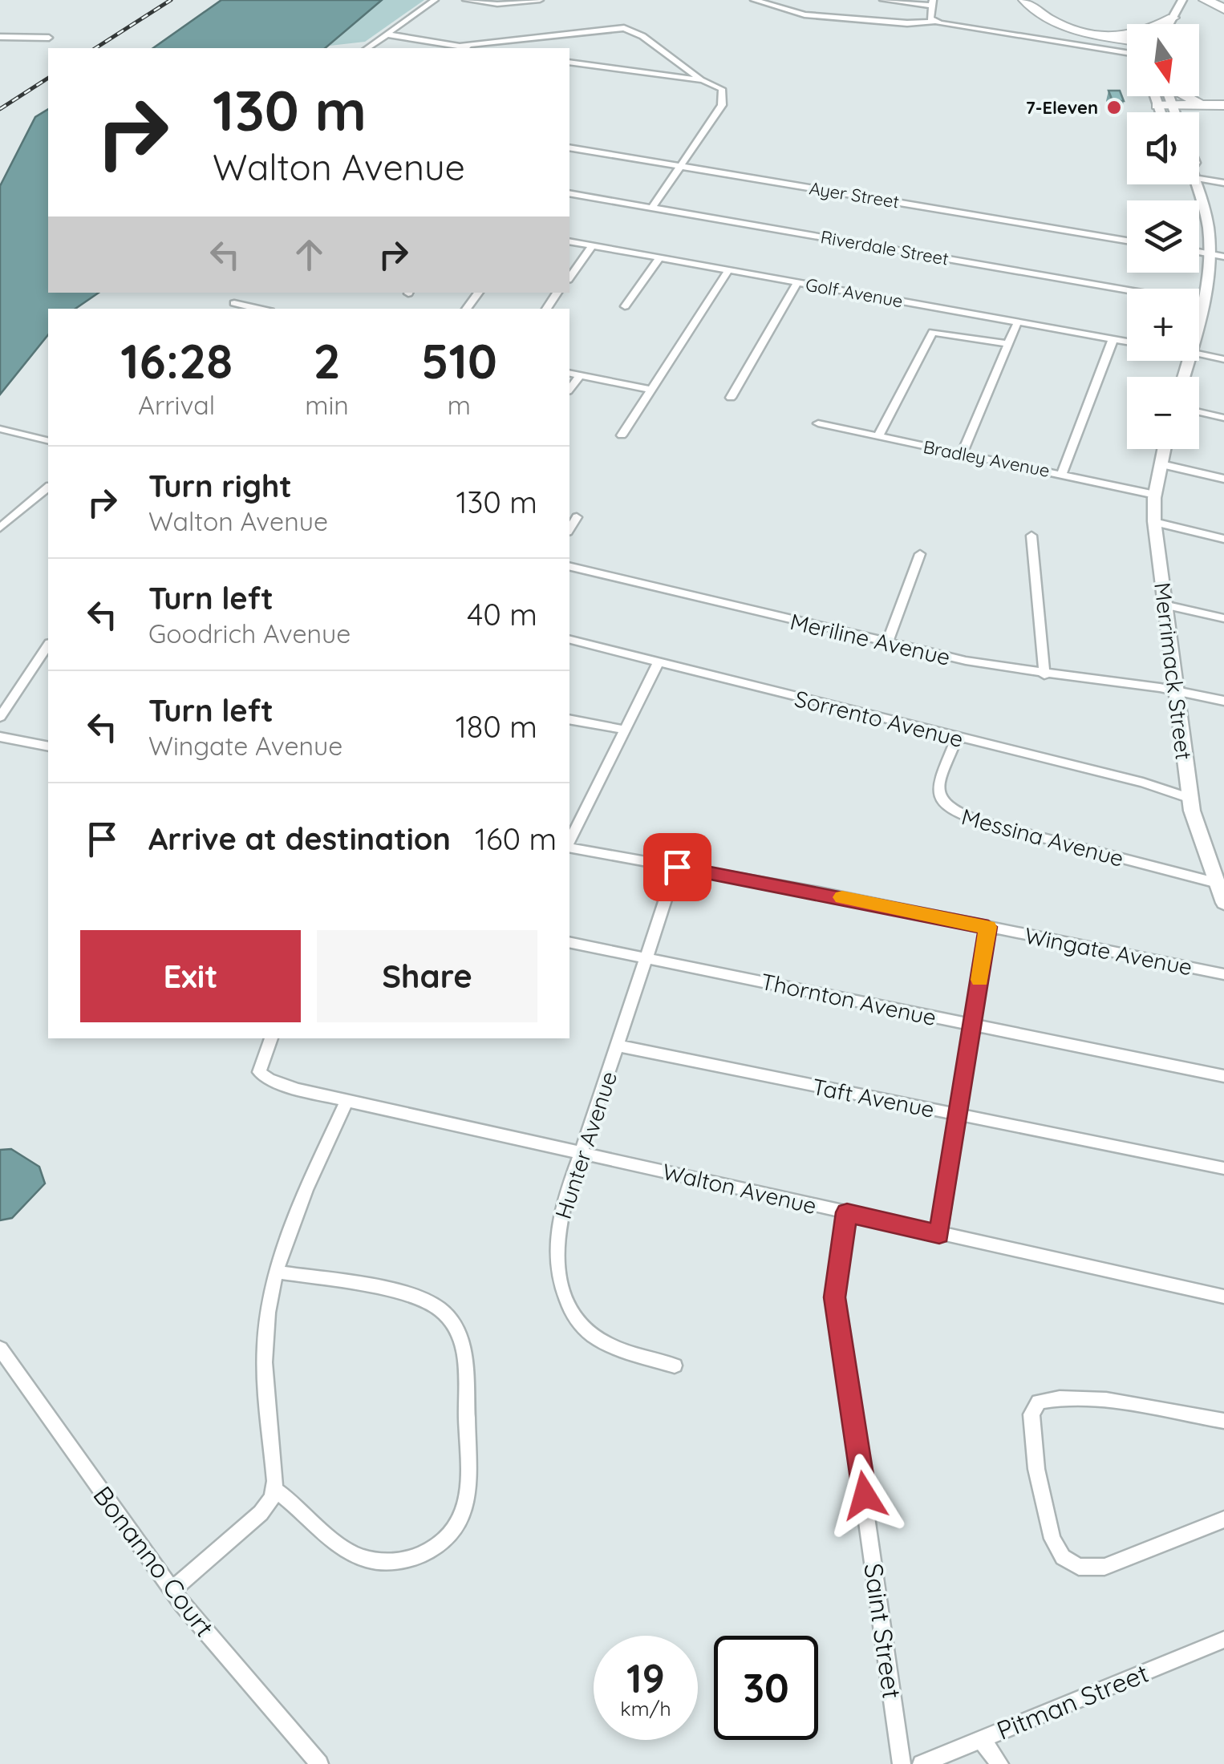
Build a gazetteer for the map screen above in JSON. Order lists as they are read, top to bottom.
{
  "streets": {
    "main road": ["Merrimack Street"],
    "street": [
      "Ayer Street",
      "Riverdale Street",
      "Golf Avenue",
      "Bradley Avenue",
      "Meriline Avenue",
      "Sorrento Avenue",
      "Messina Avenue",
      "Wingate Avenue",
      "Thornton Avenue",
      "Taft Avenue",
      "Hunter Avenue",
      "Walton Avenue",
      "Bonanno Court",
      "Saint Street",
      "Pitman Street"
    ]
  },
  "crossings": [
    ["Bradley Avenue", "Merrimack Street"],
    ["Meriline Avenue", "Merrimack Street"],
    ["Merrimack Street", "Sorrento Avenue"],
    ["Merrimack Street", "Messina Avenue"],
    ["Sorrento Avenue", "Messina Avenue"],
    ["Wingate Avenue", "Hunter Avenue"],
    ["Thornton Avenue", "Hunter Avenue"],
    ["Taft Avenue", "Hunter Avenue"],
    ["Hunter Avenue", "Walton Avenue"],
    ["Walton Avenue", "Saint Street"]
  ],
  "places": ["7-Eleven"],
  "north": "bottom",
  "page": {
    "map_buttons": ["+", "−"],
    "turn": ["130 m", "Walton Avenue"],
    "eta": [
      "16:28",
      "Arrival",
      "2",
      "min",
      "510",
      "m"
    ],
    "list": [
      {
        "name": "Turn right",
        "note": "Walton Avenue",
        "value": "130 m"
      },
      {
        "name": "Turn left",
        "note": "Goodrich Avenue",
        "value": "40 m"
      },
      {
        "name": "Turn left",
        "note": "Wingate Avenue",
        "value": "180 m"
      },
      {
        "name": "Arrive at destination",
        "value": "160 m"
      }
    ],
    "buttons": ["Exit", "Share"],
    "speed": "19 km/h",
    "limit": "30"
  }
}
